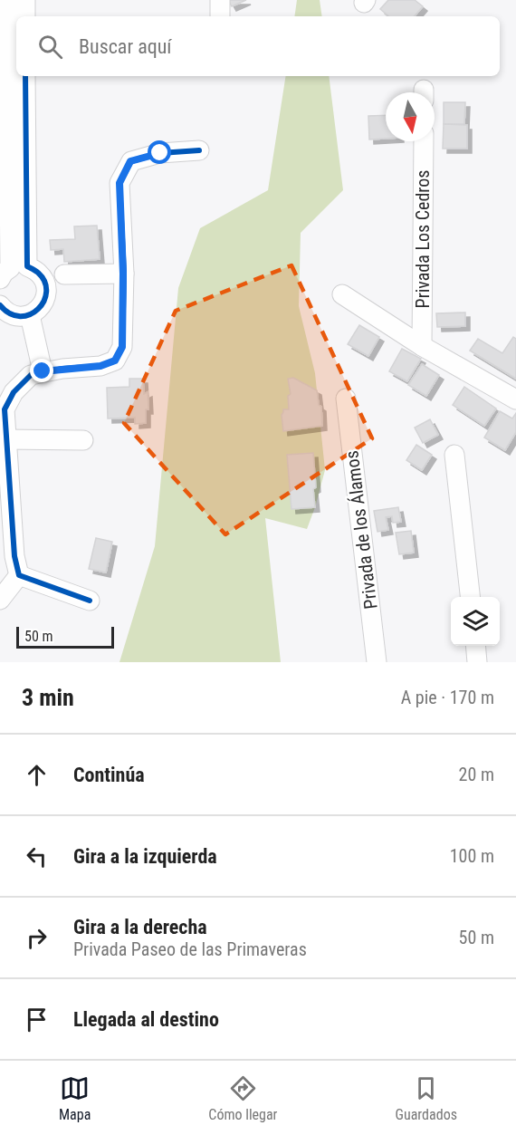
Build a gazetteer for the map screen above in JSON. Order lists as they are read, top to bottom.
{
  "streets": {
    "street": ["Privada Los Cedros", "Privada de los Álamos"]
  },
  "scale_bar": "50 m",
  "north": "bottom",
  "page": {
    "search": "Buscar aquí",
    "scale": "50 m",
    "heading": ["3 min", "A pie · 170 m"],
    "list": [
      ["Continúa", "20 m"],
      ["Gira a la izquierda", "100 m"],
      ["Gira a la derecha", "Privada Paseo de las Primaveras", "50 m"],
      "Llegada al destino"
    ],
    "nav": ["Mapa", "Cómo llegar", "Guardados"]
  }
}
